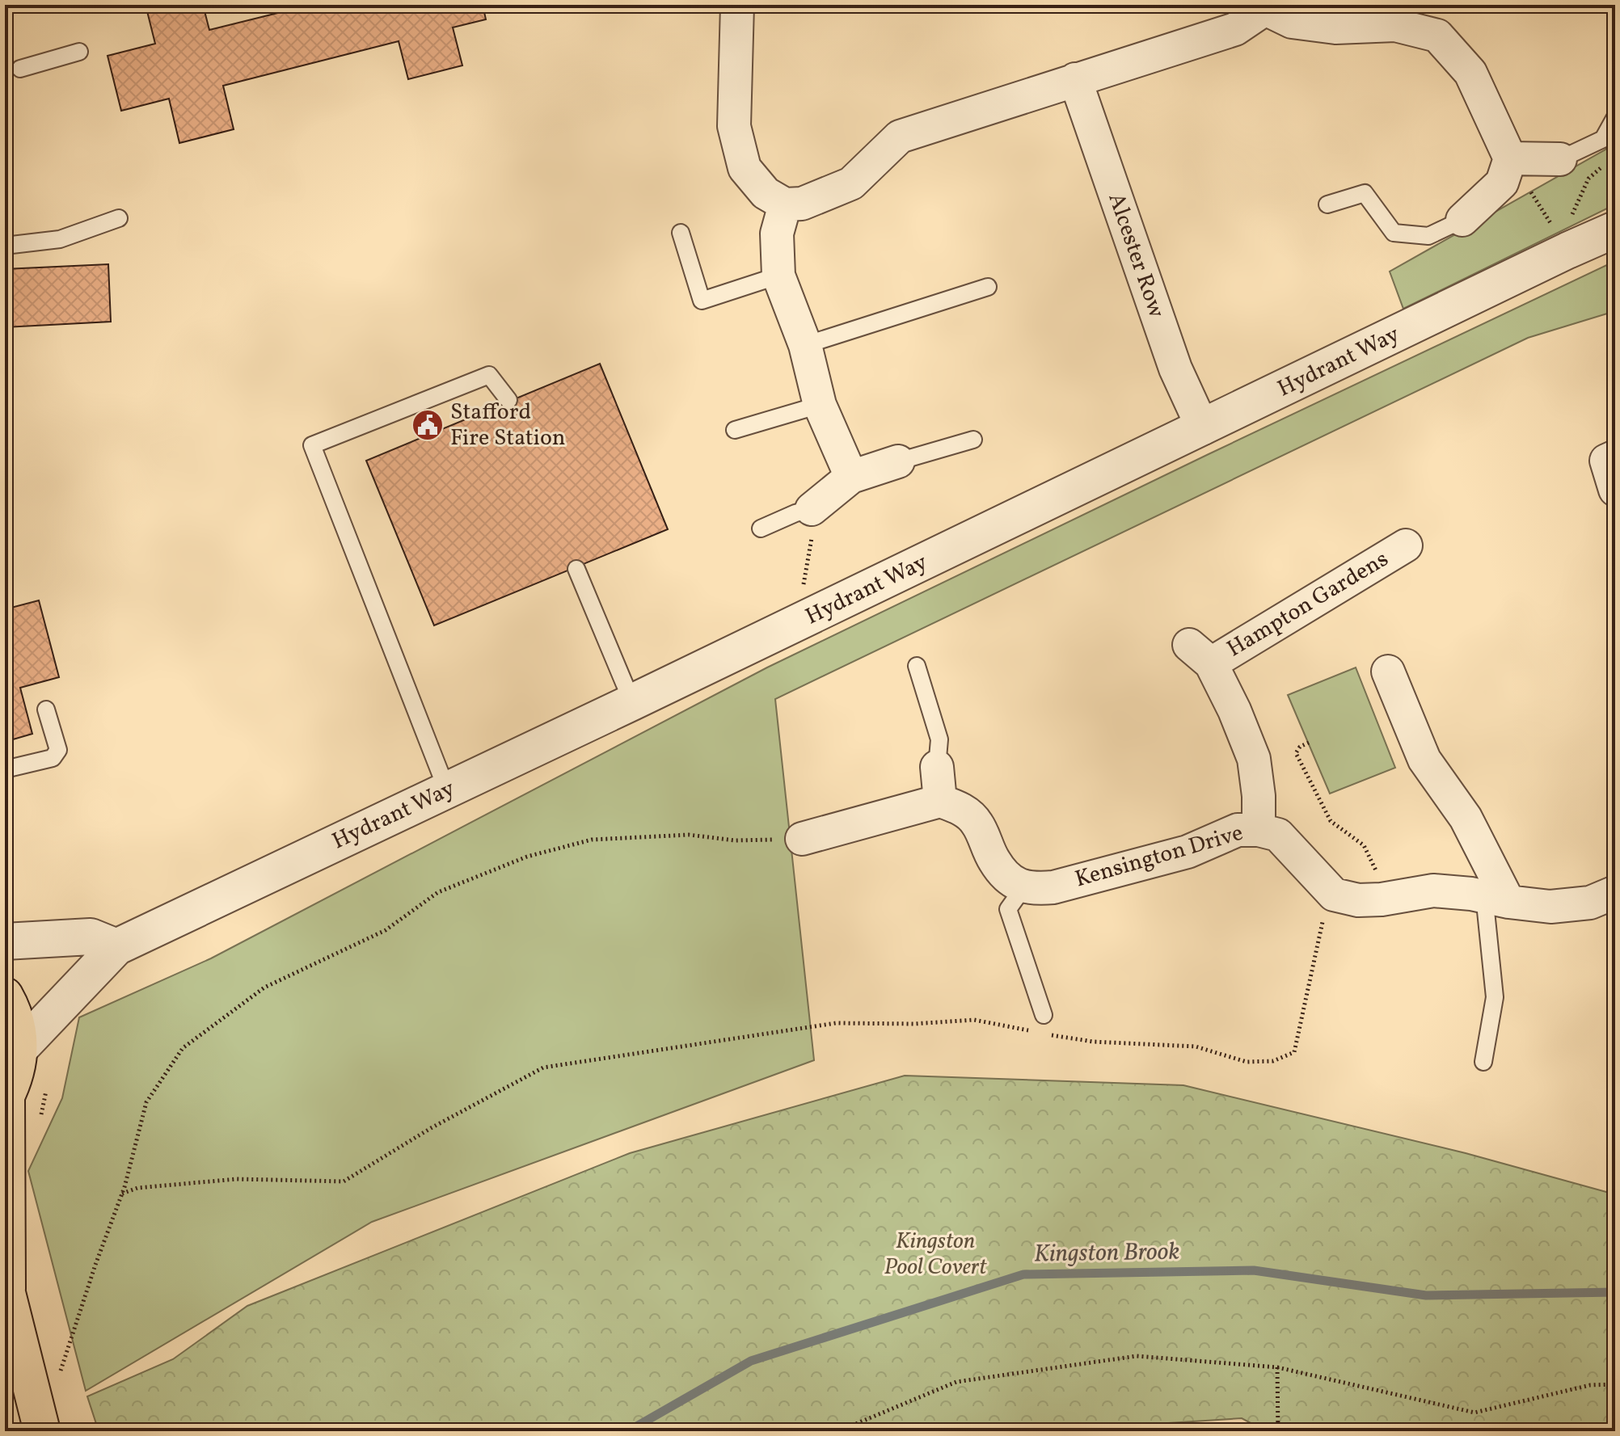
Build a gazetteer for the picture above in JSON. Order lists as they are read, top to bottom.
{
  "streets": {
    "street": [
      "Alcester Row",
      "Hydrant Way",
      "Hampton Gardens",
      "Kensington Drive"
    ]
  },
  "crossings": [
    ["Alcester Row", "Hydrant Way"],
    ["Hampton Gardens", "Kensington Drive"]
  ],
  "water": ["Kingston Brook"],
  "parks": ["Kingston Pool Covert"],
  "places": {
    "public building": ["Stafford Fire Station"]
  }
}
